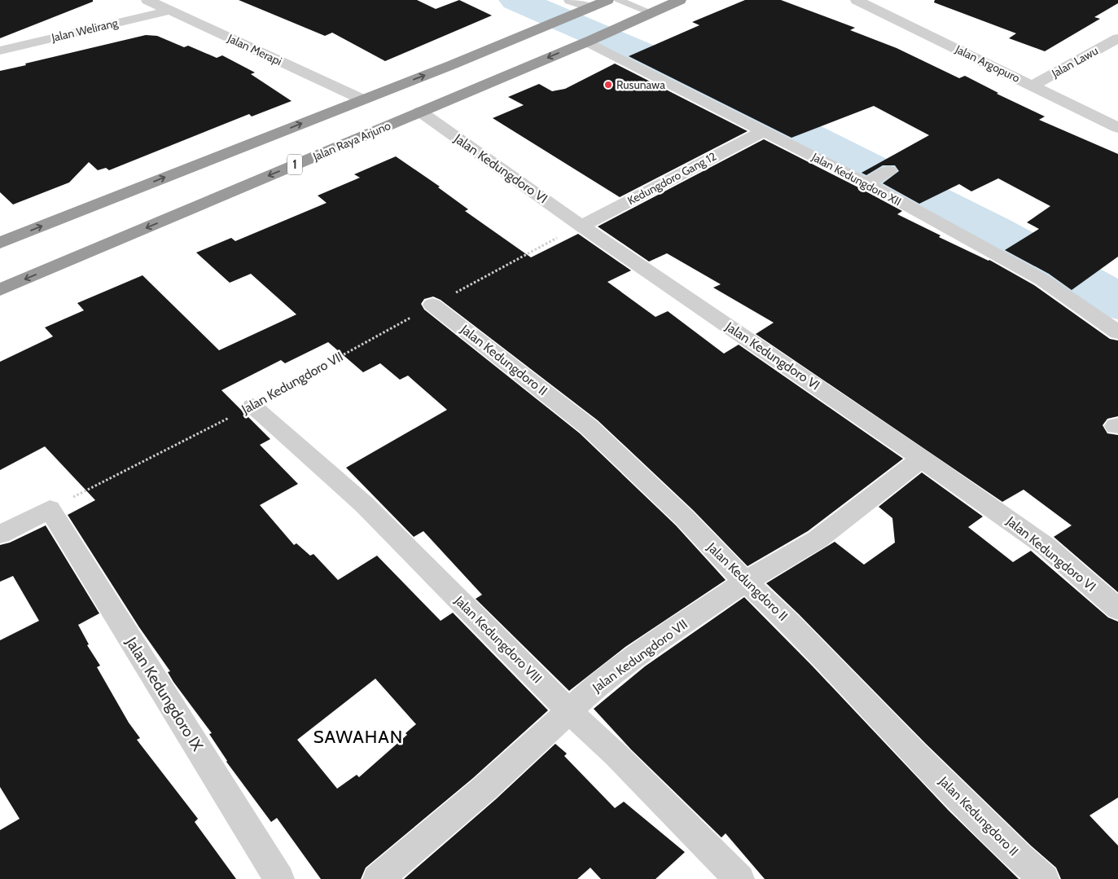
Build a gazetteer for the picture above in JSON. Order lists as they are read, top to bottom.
{
  "streets": {
    "highway": ["Jalan Raya Arjuno", "1"],
    "street": [
      "Jalan Welirang",
      "Jalan Merapi",
      "Jalan Lawu",
      "Jalan Argopuro",
      "Jalan Kedungdoro VI",
      "Kedungdoro Gang 12",
      "Jalan Kedungdoro XII",
      "Jalan Kedungdoro II",
      "Jalan Kedungdoro VII",
      "Jalan Kedungdoro VIII",
      "Jalan Kedungdoro IX"
    ]
  },
  "crossings": [
    ["Jalan Welirang", "Jalan Merapi"],
    ["Jalan Lawu", "Jalan Argopuro"],
    ["Jalan Raya Arjuno", "Jalan Kedungdoro VI"],
    ["Jalan Raya Arjuno", "Jalan Kedungdoro XII"],
    ["Jalan Kedungdoro VI", "Kedungdoro Gang 12"],
    ["Jalan Kedungdoro VI", "Jalan Kedungdoro VII"],
    ["Kedungdoro Gang 12", "Jalan Kedungdoro XII"],
    ["Kedungdoro Gang 12", "Jalan Kedungdoro VII"],
    ["Jalan Kedungdoro II", "Jalan Kedungdoro VII"],
    ["Jalan Kedungdoro VII", "Jalan Kedungdoro VIII"],
    ["Jalan Kedungdoro VII", "Jalan Kedungdoro IX"]
  ],
  "districts": ["SAWAHAN"],
  "places": ["Rusunawa"]
}
